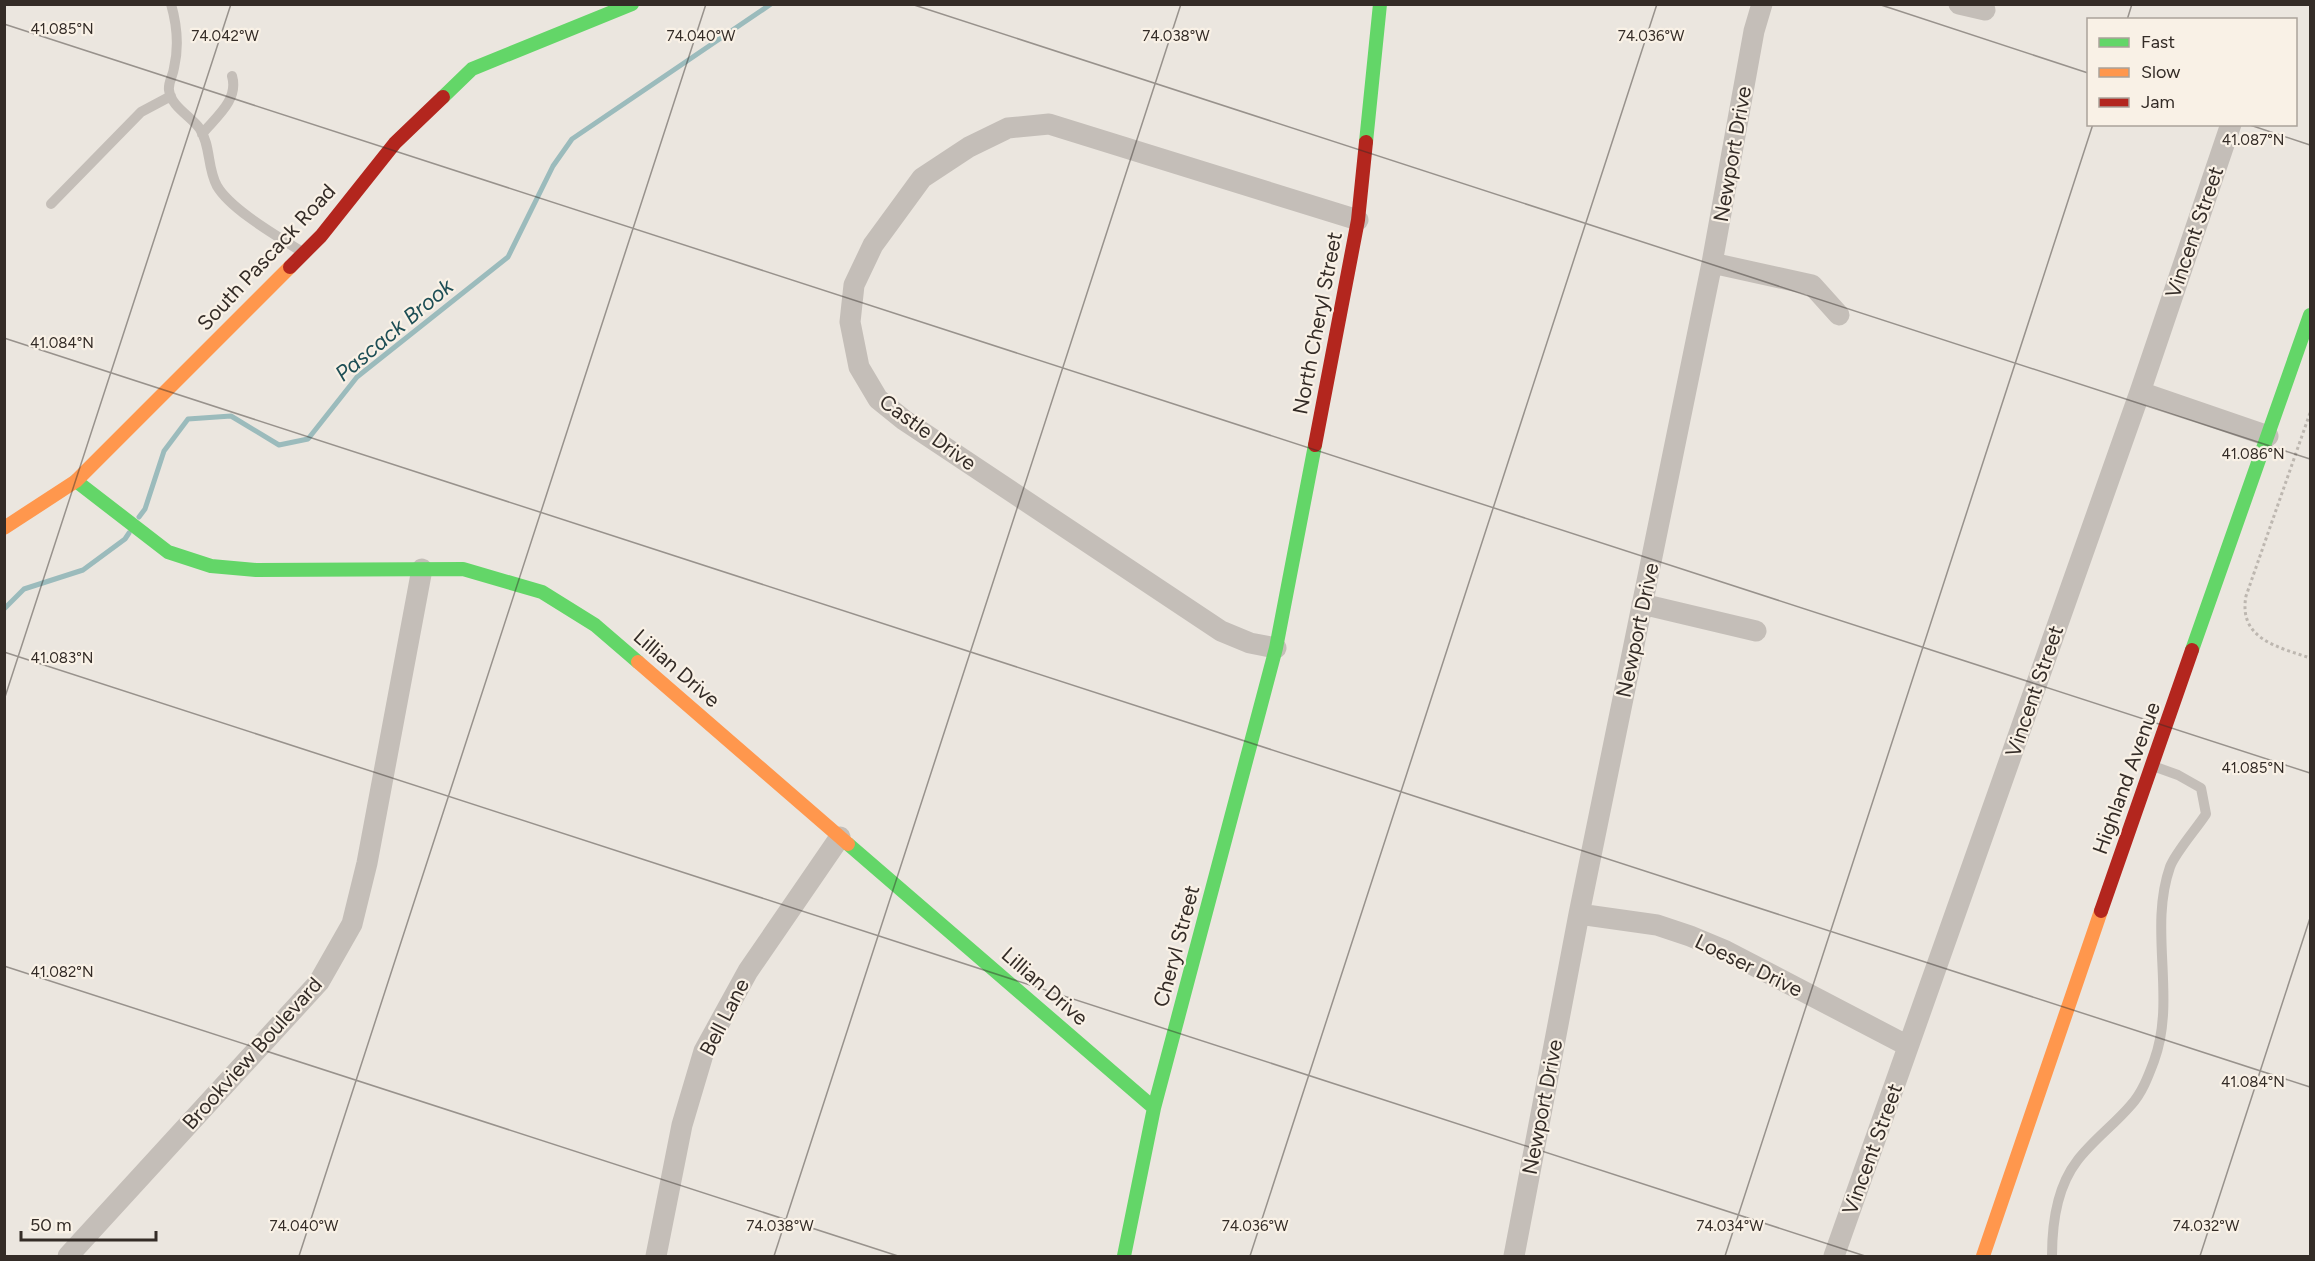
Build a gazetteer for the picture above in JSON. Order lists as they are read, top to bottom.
{
  "streets": {
    "street": [
      "Newport Drive",
      "Vincent Street",
      "South Pascack Road",
      "North Cheryl Street",
      "Castle Drive",
      "Lillian Drive",
      "Highland Avenue",
      "Cheryl Street",
      "Loeser Drive",
      "Bell Lane",
      "Brookview Boulevard"
    ]
  },
  "crossings": [
    ["Newport Drive", "Loeser Drive"],
    ["Vincent Street", "Loeser Drive"],
    ["South Pascack Road", "Lillian Drive"],
    ["North Cheryl Street", "Castle Drive"],
    ["North Cheryl Street", "Cheryl Street"],
    ["Castle Drive", "Cheryl Street"],
    ["Lillian Drive", "Cheryl Street"],
    ["Lillian Drive", "Bell Lane"],
    ["Lillian Drive", "Brookview Boulevard"]
  ],
  "water": ["Pascack Brook"],
  "legend": ["Fast", "Slow", "Jam"],
  "scale_bar": "50 m",
  "coordinates": [
    "41.085°N",
    "74.042°W",
    "74.040°W",
    "74.038°W",
    "74.036°W",
    "41.087°N",
    "41.084°N",
    "41.086°N",
    "41.083°N",
    "41.082°N",
    "74.034°W",
    "74.032°W"
  ]
}
